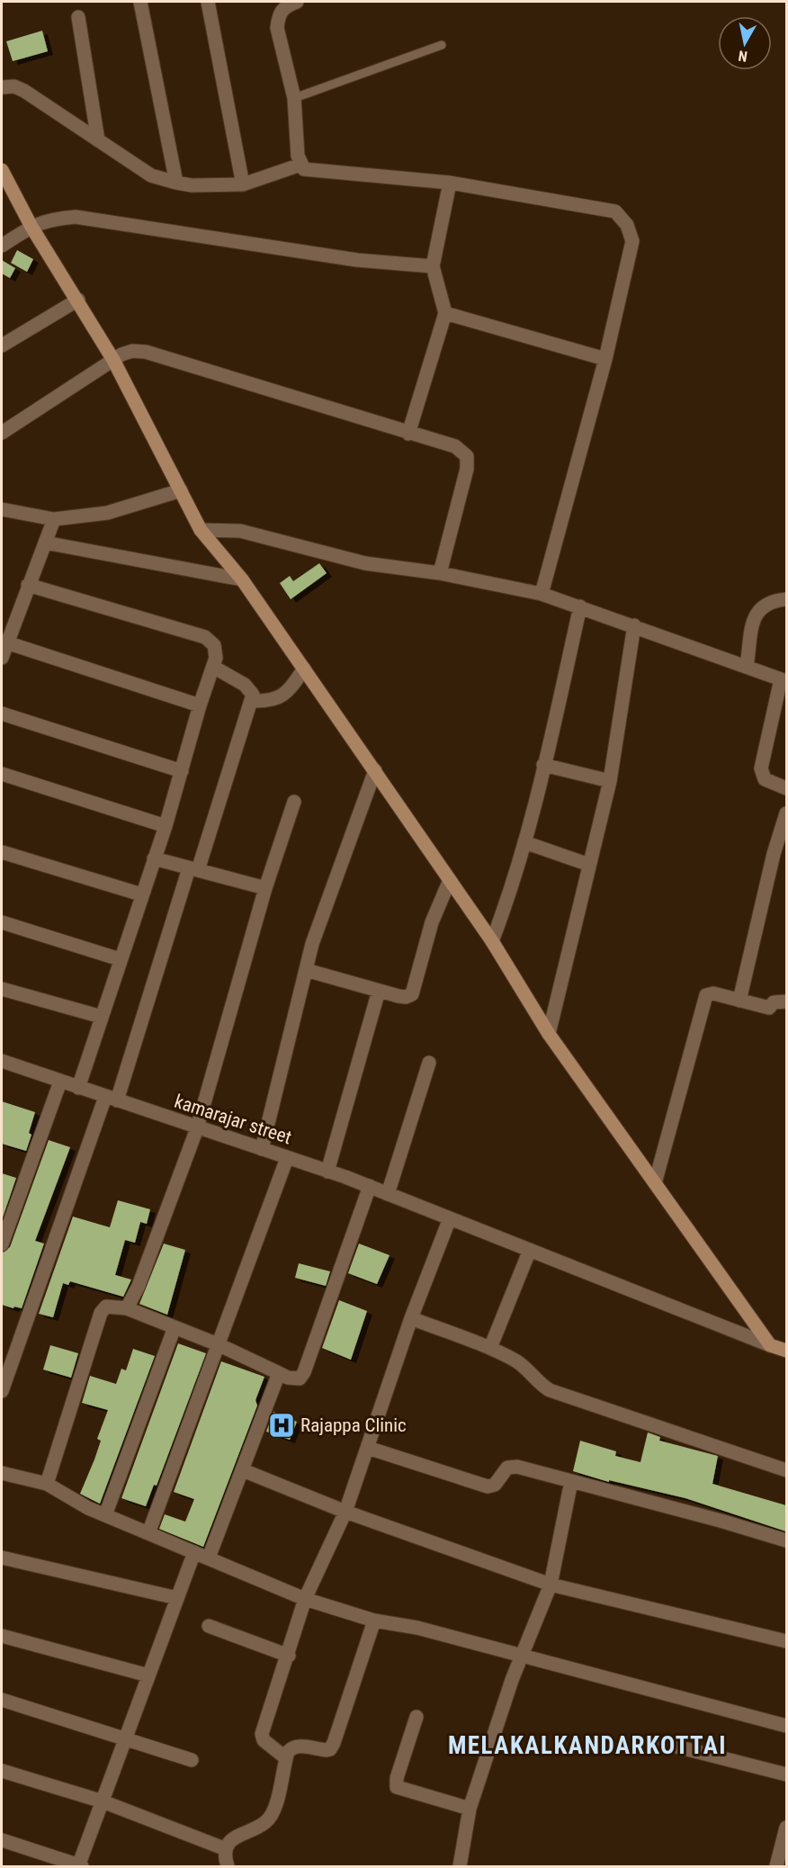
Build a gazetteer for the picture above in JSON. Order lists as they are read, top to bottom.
{
  "streets": {
    "street": ["kamarajar street"]
  },
  "districts": ["MELAKALKANDARKOTTAI"],
  "places": {
    "hospital": ["Rajappa Clinic"]
  },
  "north": "bottom"
}
